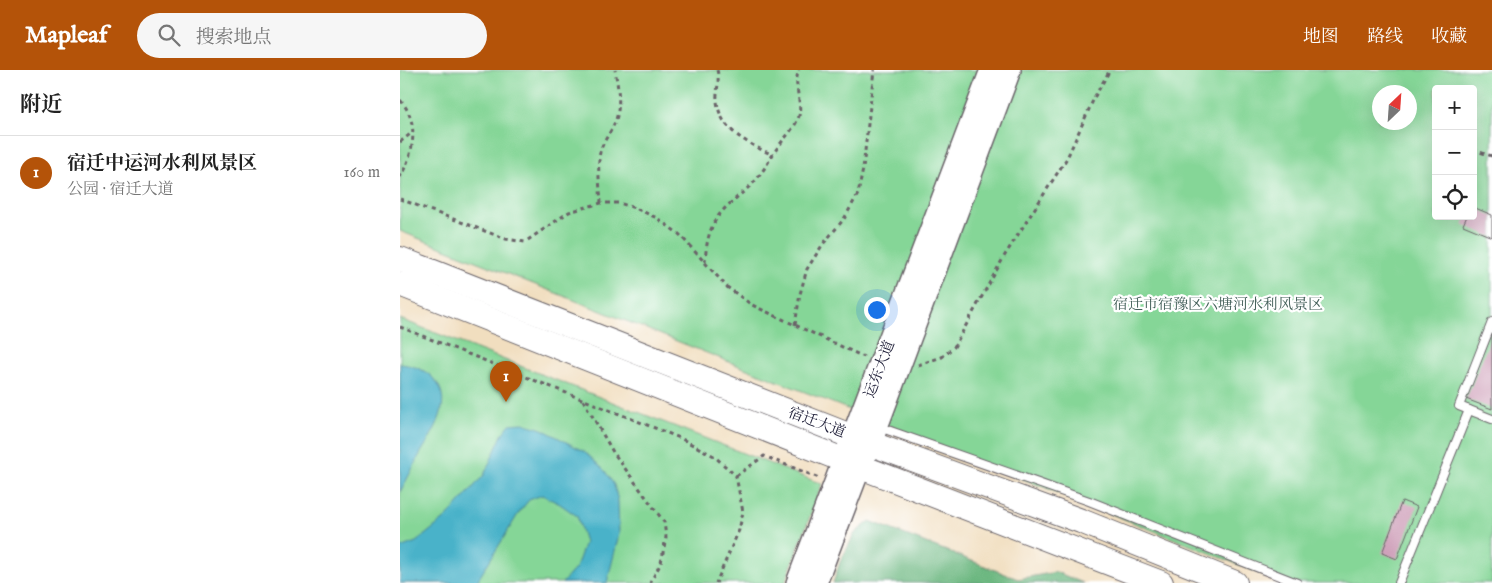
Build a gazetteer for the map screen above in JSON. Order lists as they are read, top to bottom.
{
  "streets": {
    "main road": ["运东大道", "宿迁大道"]
  },
  "crossings": [
    ["运东大道", "宿迁大道"]
  ],
  "parks": ["宿迁市宿豫区六塘河水利风景区"],
  "north": "top right",
  "page": {
    "header": "Mapleaf",
    "search": "搜索地点",
    "nav": ["地图", "路线", "收藏"],
    "heading": "附近",
    "map_buttons": ["+", "−"],
    "list": [
      {
        "mark": "1",
        "name": "宿迁中运河水利风景区",
        "note": "公园 · 宿迁大道",
        "value": "160 m"
      }
    ],
    "pins": "1"
  }
}
